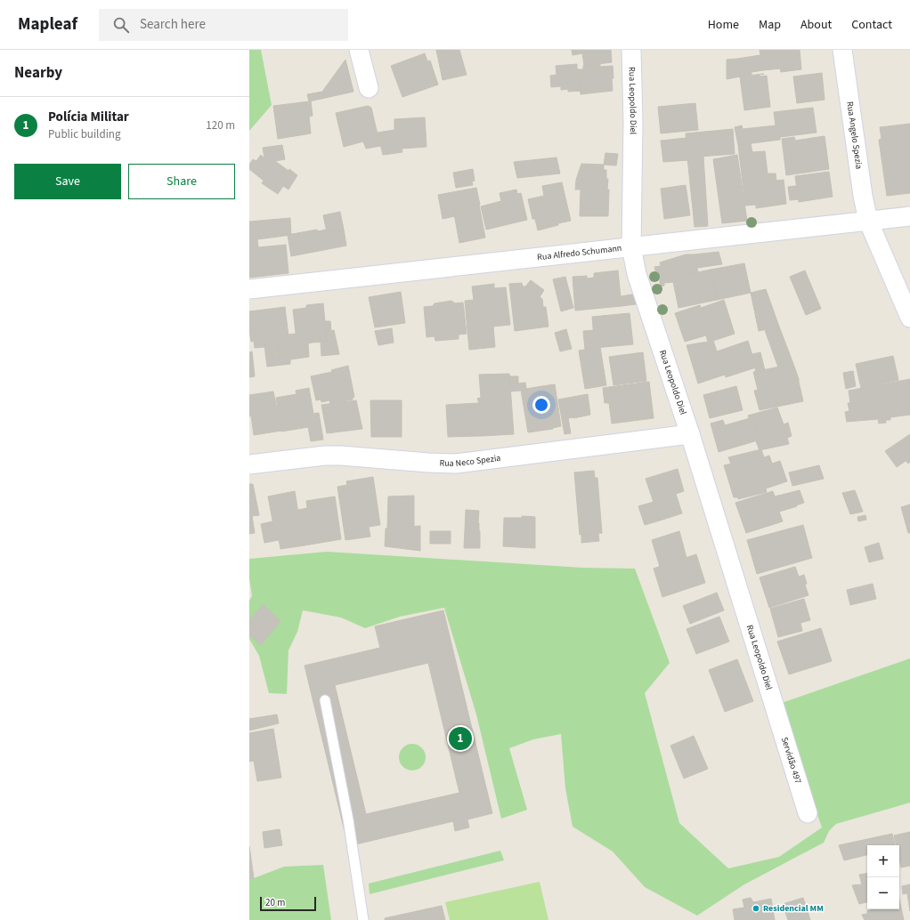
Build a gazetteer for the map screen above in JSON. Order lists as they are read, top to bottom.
{
  "streets": {
    "street": [
      "Rua Leopoldo Diel",
      "Rua Angelo Spezia",
      "Rua Alfredo Schumann",
      "Rua Neco Spezia",
      "Servidão 497"
    ]
  },
  "crossings": [
    ["Rua Leopoldo Diel", "Rua Alfredo Schumann"],
    ["Rua Leopoldo Diel", "Rua Neco Spezia"],
    ["Rua Leopoldo Diel", "Servidão 497"],
    ["Rua Angelo Spezia", "Rua Alfredo Schumann"]
  ],
  "places": ["Residencial MM"],
  "scale_bar": "20 m",
  "page": {
    "header": "Mapleaf",
    "search": "Search here",
    "nav": [
      "Home",
      "Map",
      "About",
      "Contact"
    ],
    "heading": "Nearby",
    "list": [
      {
        "mark": "1",
        "name": "Polícia Militar",
        "note": "Public building",
        "value": "120 m"
      }
    ],
    "buttons": ["Save", "Share"],
    "pins": "1",
    "map_buttons": ["+", "−"],
    "scale": "20 m"
  }
}
